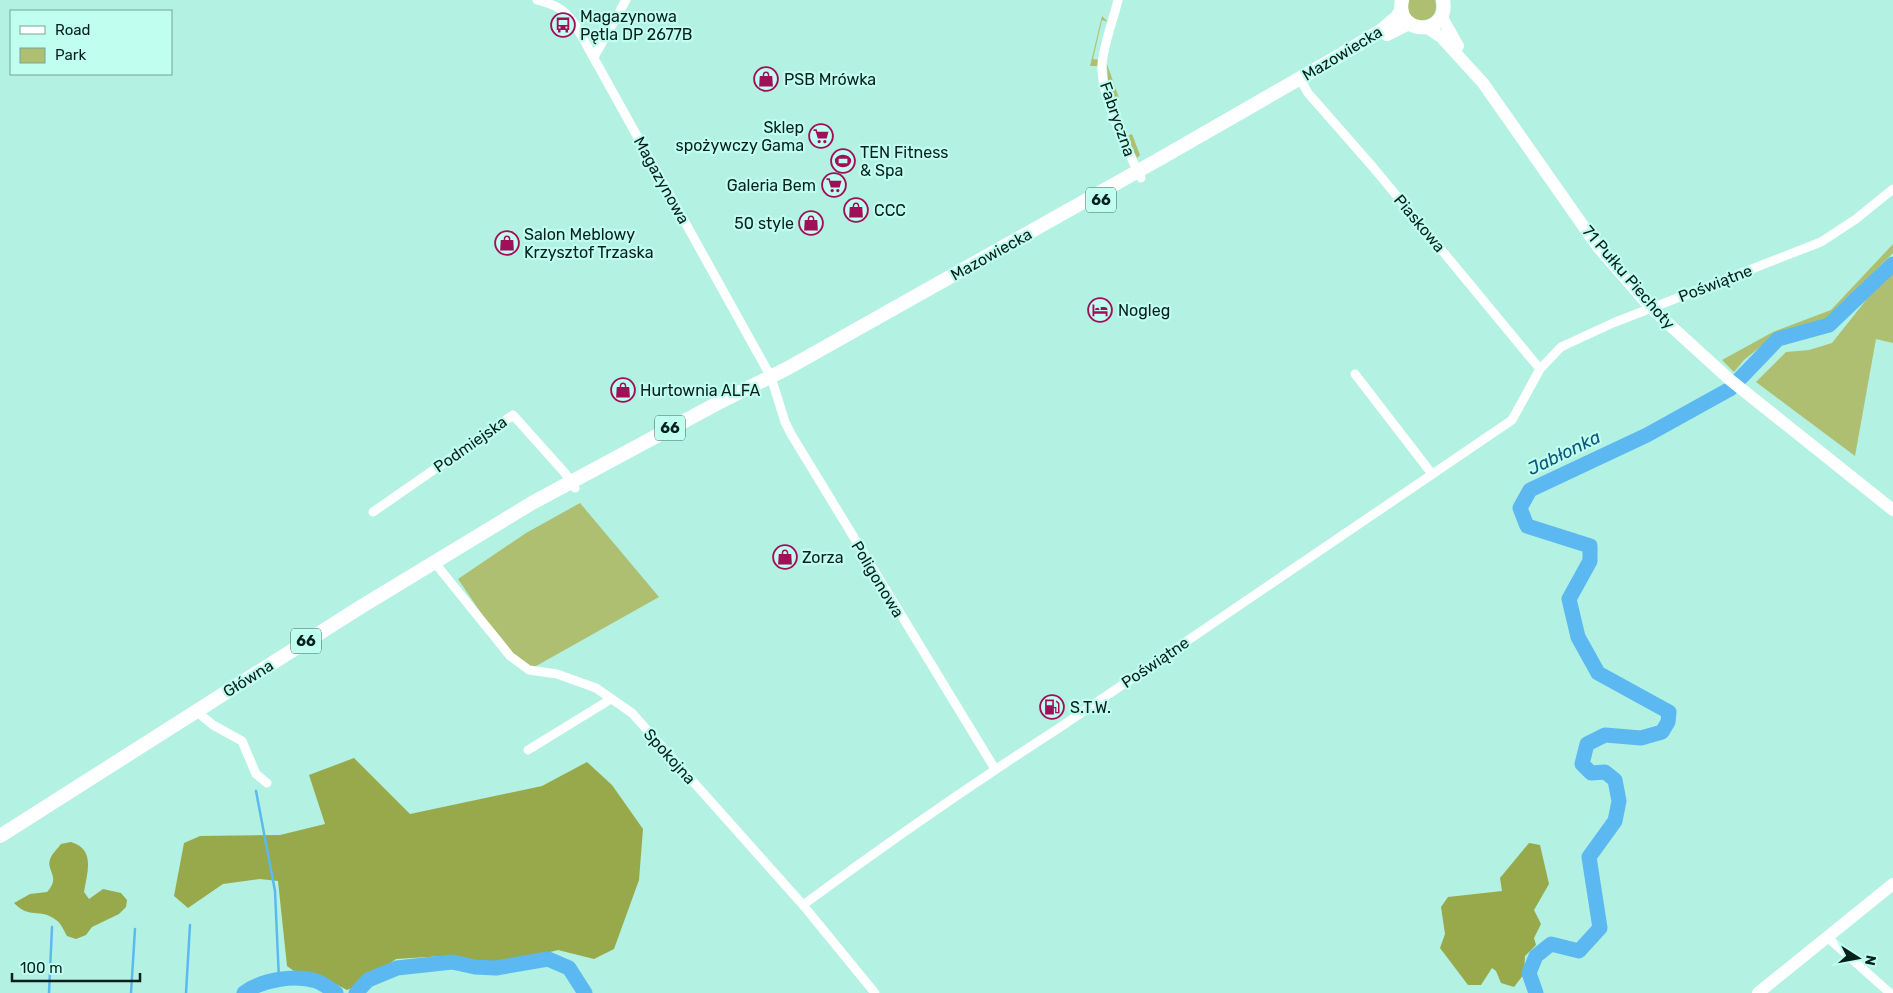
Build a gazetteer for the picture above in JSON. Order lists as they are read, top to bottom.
{
  "streets": {
    "main road": ["Mazowiecka", "66", "Główna"],
    "street": [
      "Fabryczna",
      "Magazynowa",
      "Piaskowa",
      "71 Pułku Piechoty",
      "Poświątne",
      "Podmiejska",
      "Poligonowa",
      "Spokojna"
    ]
  },
  "crossings": [
    ["Mazowiecka", "Fabryczna"],
    ["Mazowiecka", "Magazynowa"],
    ["Mazowiecka", "Piaskowa"],
    ["Mazowiecka", "Podmiejska"],
    ["Mazowiecka", "Poligonowa"],
    ["Mazowiecka", "Główna"],
    ["Magazynowa", "Poligonowa"],
    ["Piaskowa", "Poświątne"],
    ["71 Pułku Piechoty", "Poświątne"],
    ["Poświątne", "Poligonowa"],
    ["Poświątne", "Spokojna"],
    ["Podmiejska", "Główna"],
    ["Główna", "Spokojna"]
  ],
  "water": ["Jabłonka"],
  "places": {
    "bus stop": ["Magazynowa Pętla DP 2677B"],
    "shop": [
      "PSB Mrówka",
      "CCC",
      "50 style",
      "Salon Meblowy Krzysztof Trzaska",
      "Hurtownia ALFA",
      "Zorza"
    ],
    "supermarket": ["Sklep spożywczy Gama", "Galeria Bem"],
    "sports": ["TEN Fitness & Spa"],
    "hotel": ["Nogleg"],
    "fuel station": ["S.T.W."]
  },
  "legend": ["Road", "Park"],
  "scale_bar": "100 m",
  "north": "right"
}
